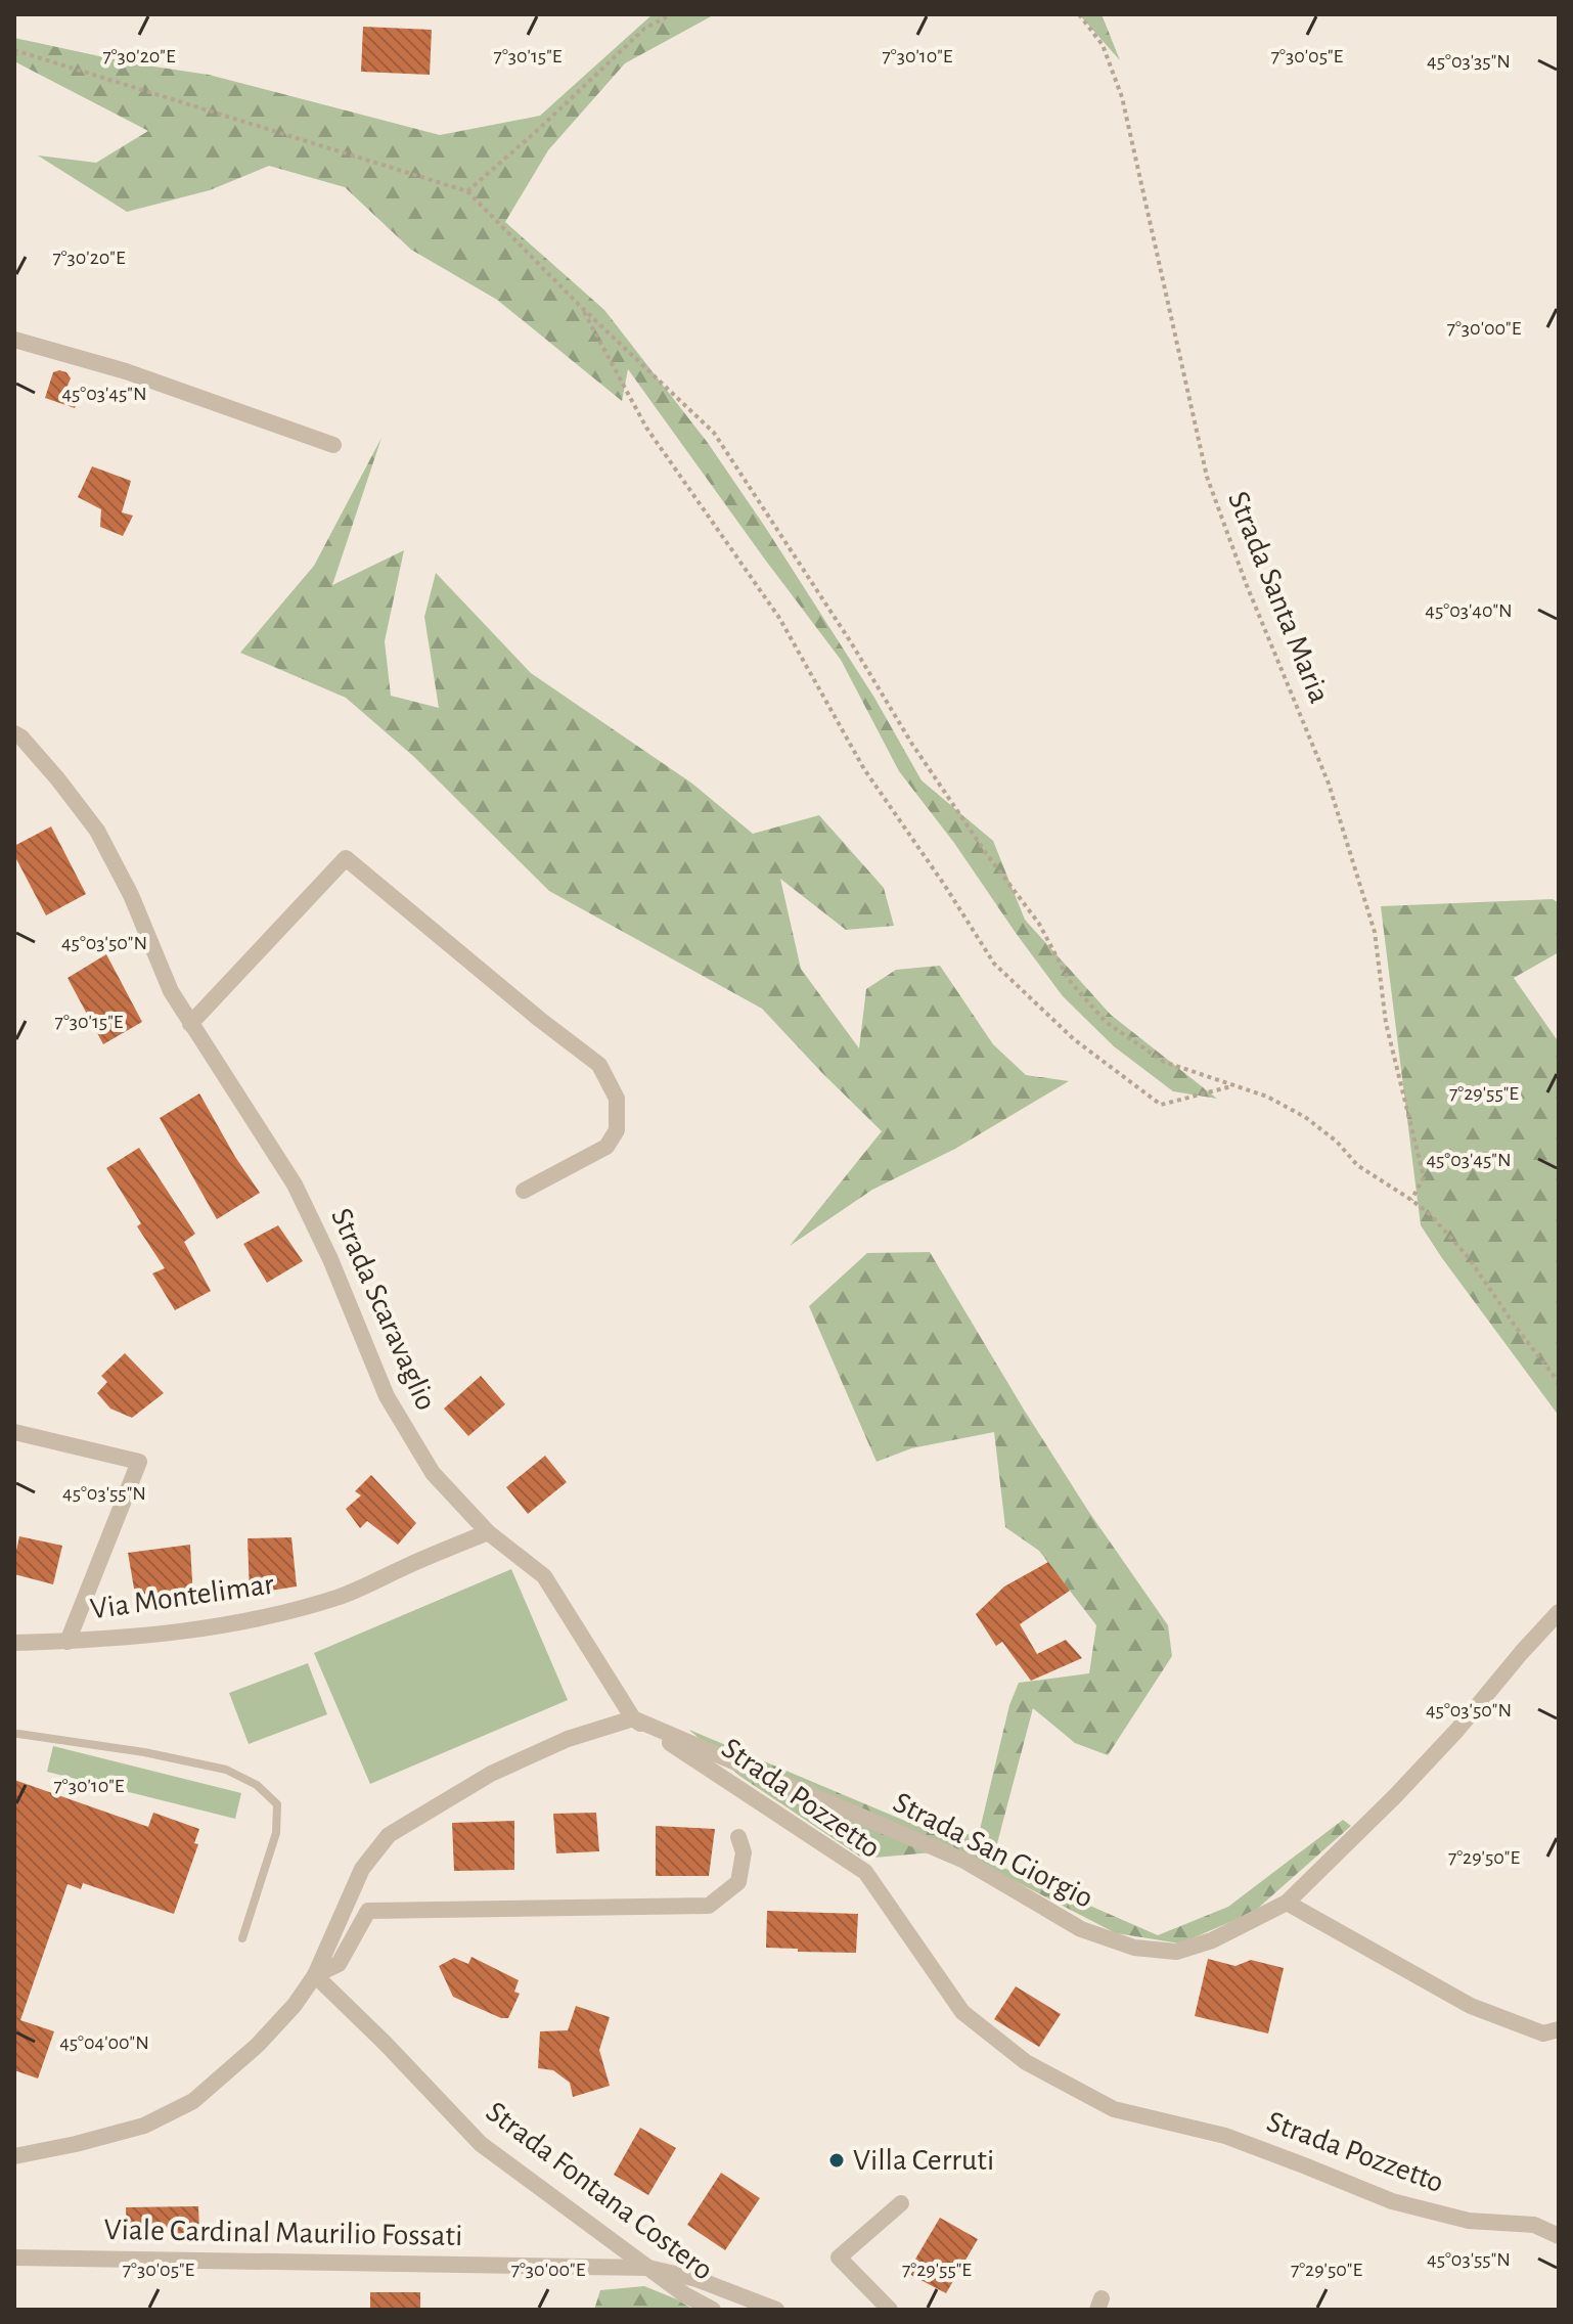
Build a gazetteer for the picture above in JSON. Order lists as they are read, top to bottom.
{
  "streets": {
    "street": [
      "Strada Scaravaglio",
      "Via Montelimar",
      "Strada Pozzetto",
      "Strada San Giorgio",
      "Strada Fontana Costero",
      "Viale Cardinal Maurilio Fossati"
    ],
    "path": ["Strada Santa Maria"]
  },
  "crossings": [
    ["Strada Scaravaglio", "Via Montelimar"],
    ["Strada Scaravaglio", "Strada Pozzetto"],
    ["Strada Scaravaglio", "Strada San Giorgio"],
    ["Strada Pozzetto", "Strada San Giorgio"],
    ["Strada Fontana Costero", "Viale Cardinal Maurilio Fossati"]
  ],
  "places": ["Villa Cerruti"],
  "coordinates": [
    "7°30'20\"E",
    "7°30'15\"E",
    "7°30'10\"E",
    "7°30'05\"E",
    "45°03'35\"N",
    "7°30'00\"E",
    "45°03'45\"N",
    "45°03'40\"N",
    "45°03'50\"N",
    "7°29'55\"E",
    "45°03'55\"N",
    "7°29'50\"E",
    "45°04'00\"N"
  ]
}
